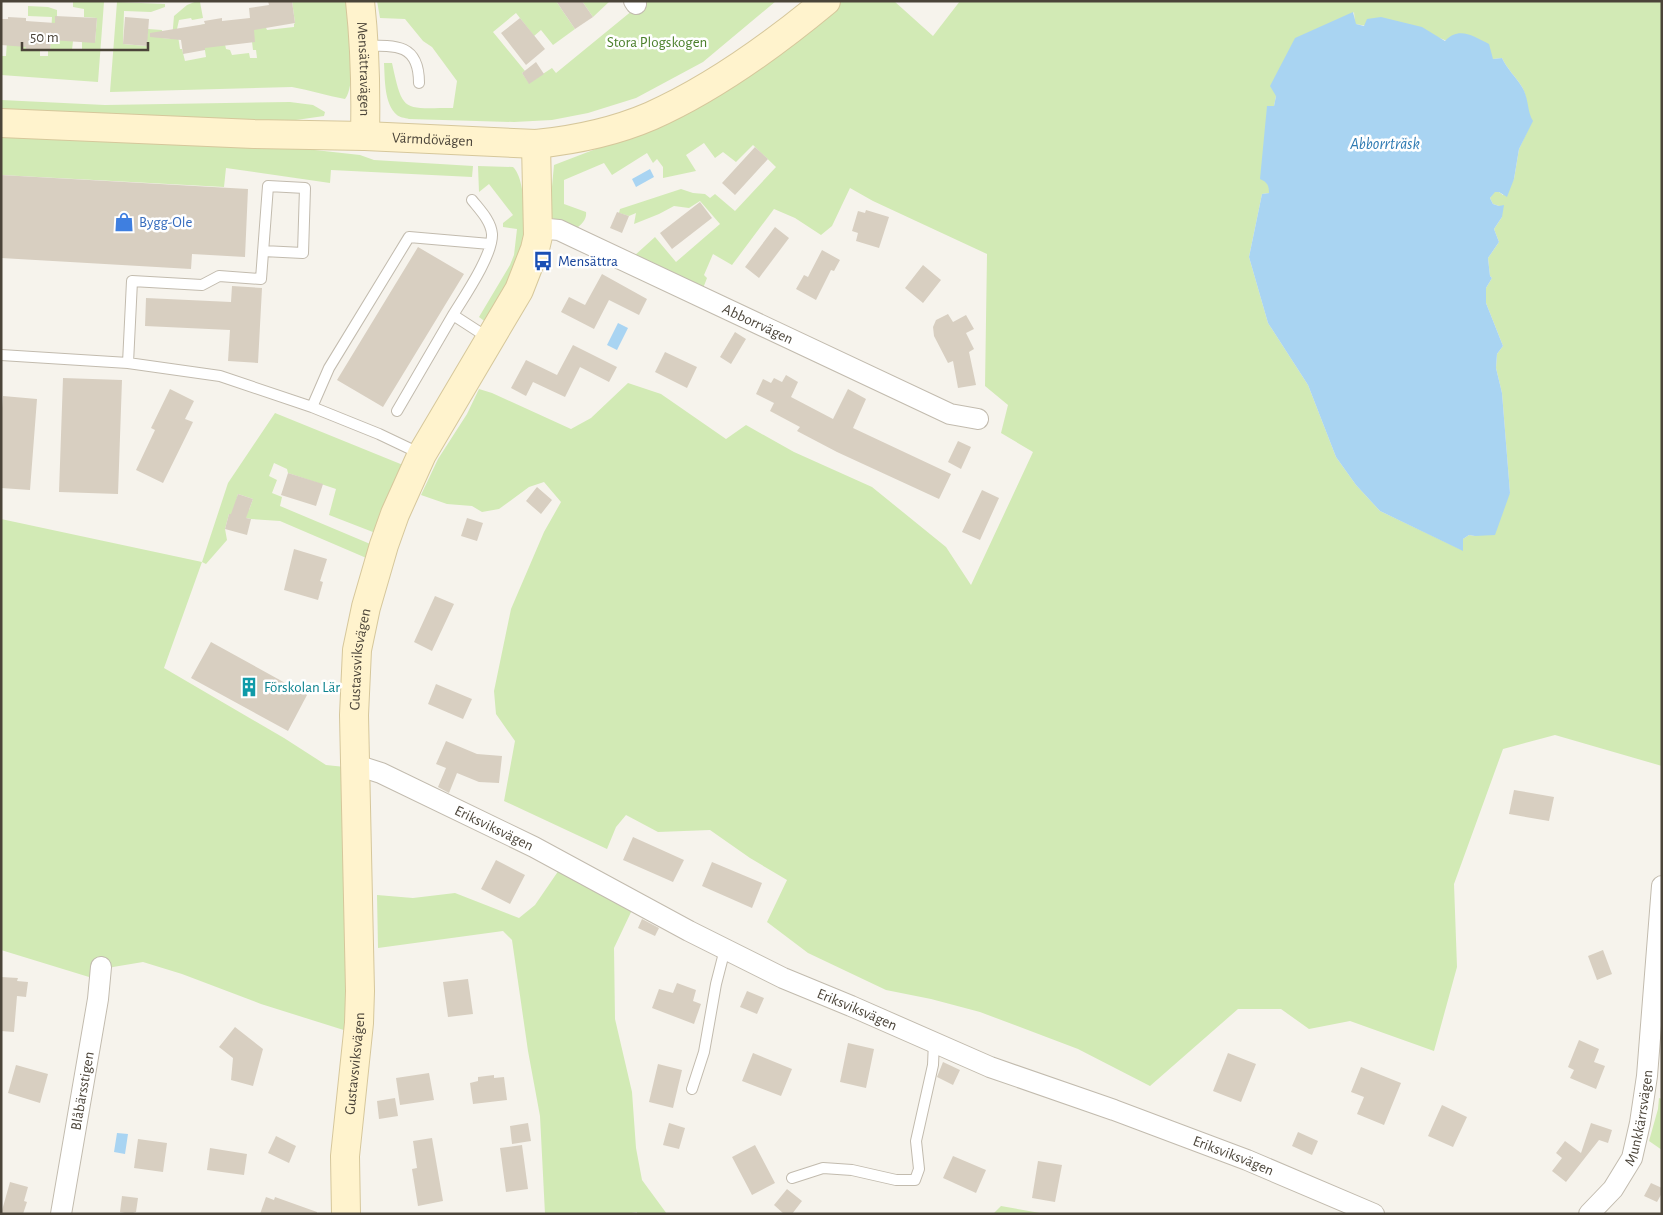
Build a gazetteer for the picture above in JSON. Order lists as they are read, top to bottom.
{
  "streets": {
    "street": [
      "Mensättravägen",
      "Värmdövägen",
      "Abborrvägen",
      "Gustavsviksvägen",
      "Eriksviksvägen",
      "Blåbärsstigen",
      "Munkkärrsvägen"
    ]
  },
  "crossings": [
    ["Mensättravägen", "Värmdövägen"],
    ["Värmdövägen", "Gustavsviksvägen"],
    ["Abborrvägen", "Gustavsviksvägen"],
    ["Gustavsviksvägen", "Eriksviksvägen"]
  ],
  "water": ["Abborrträsk"],
  "parks": ["Stora Plogskogen"],
  "places": {
    "shop": ["Bygg-Ole"],
    "bus stop": ["Mensättra"],
    "building": ["Förskolan Lär"]
  },
  "scale_bar": "50 m"
}
